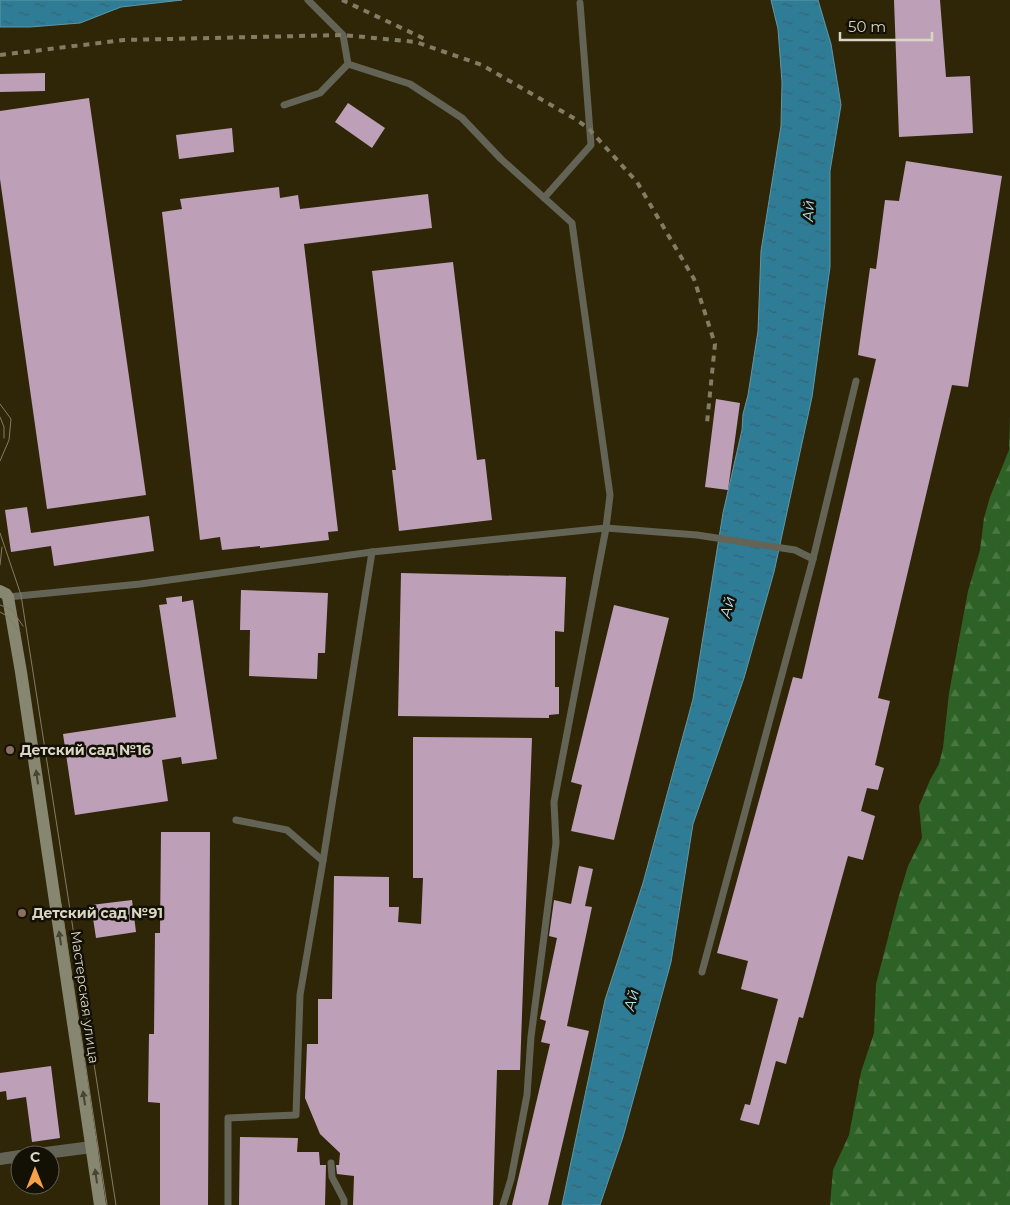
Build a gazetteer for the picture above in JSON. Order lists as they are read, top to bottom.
{
  "streets": {
    "main road": ["Мастерская улица"]
  },
  "one_way": ["Мастерская улица"],
  "water": ["Ай"],
  "places": ["Детский сад №16", "Детский сад №91"],
  "scale_bar": "50 m",
  "north": "top"
}
